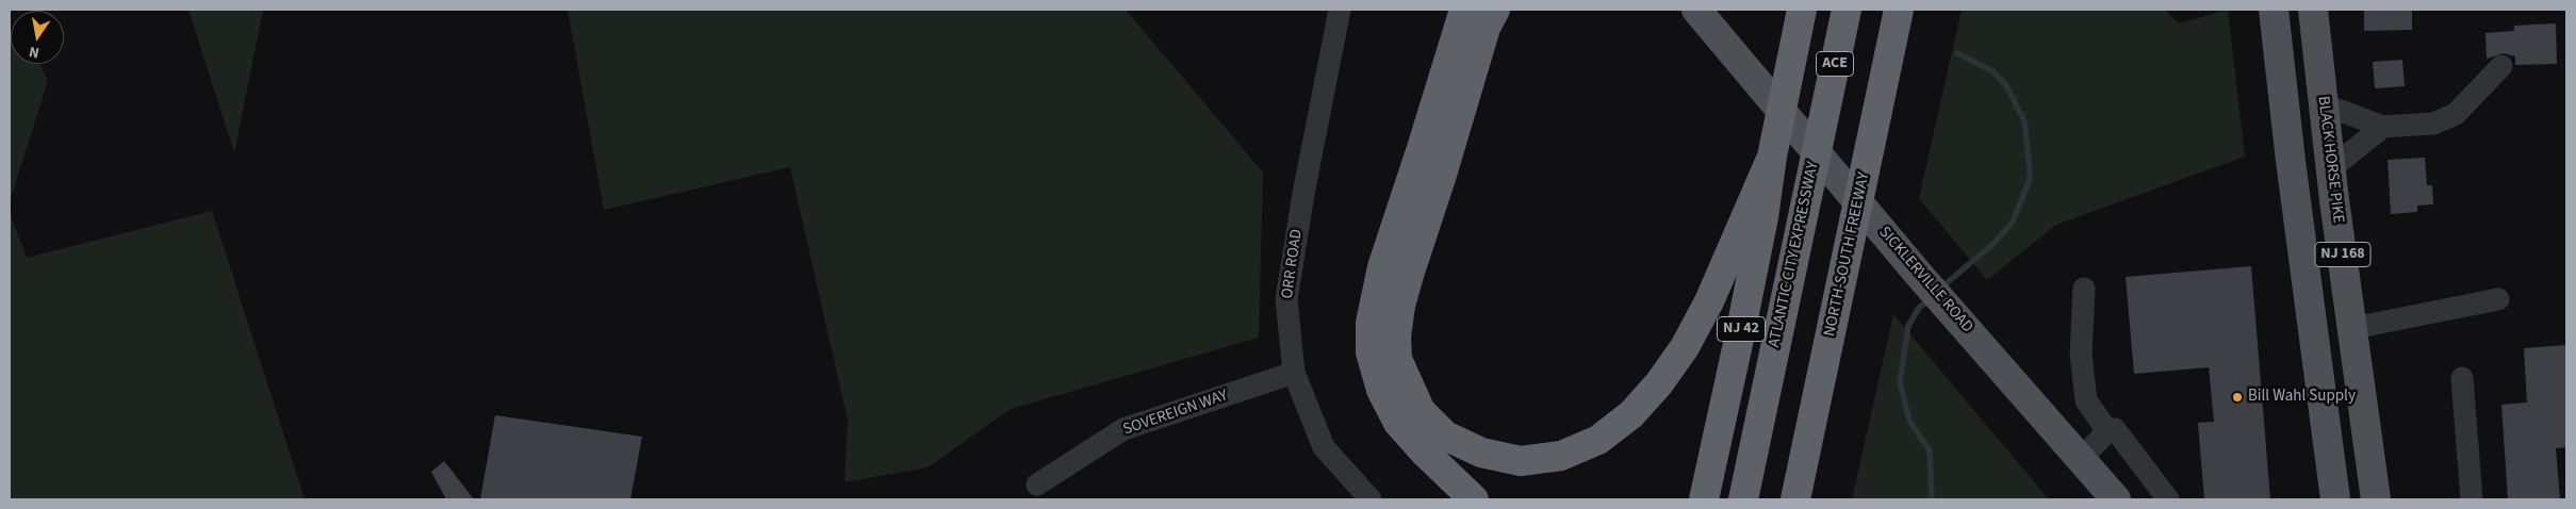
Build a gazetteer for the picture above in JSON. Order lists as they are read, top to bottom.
{
  "streets": {
    "highway": [
      "ACE",
      "ATLANTIC CITY EXPRESSWAY",
      "NORTH-SOUTH FREEWAY",
      "NJ 42"
    ],
    "main road": ["BLACK HORSE PIKE", "NJ 168", "SICKLERVILLE ROAD"],
    "street": ["ORR ROAD", "SOVEREIGN WAY"]
  },
  "crossings": [
    ["ORR ROAD", "SOVEREIGN WAY"]
  ],
  "places": ["Bill Wahl Supply"],
  "north": "bottom"
}
